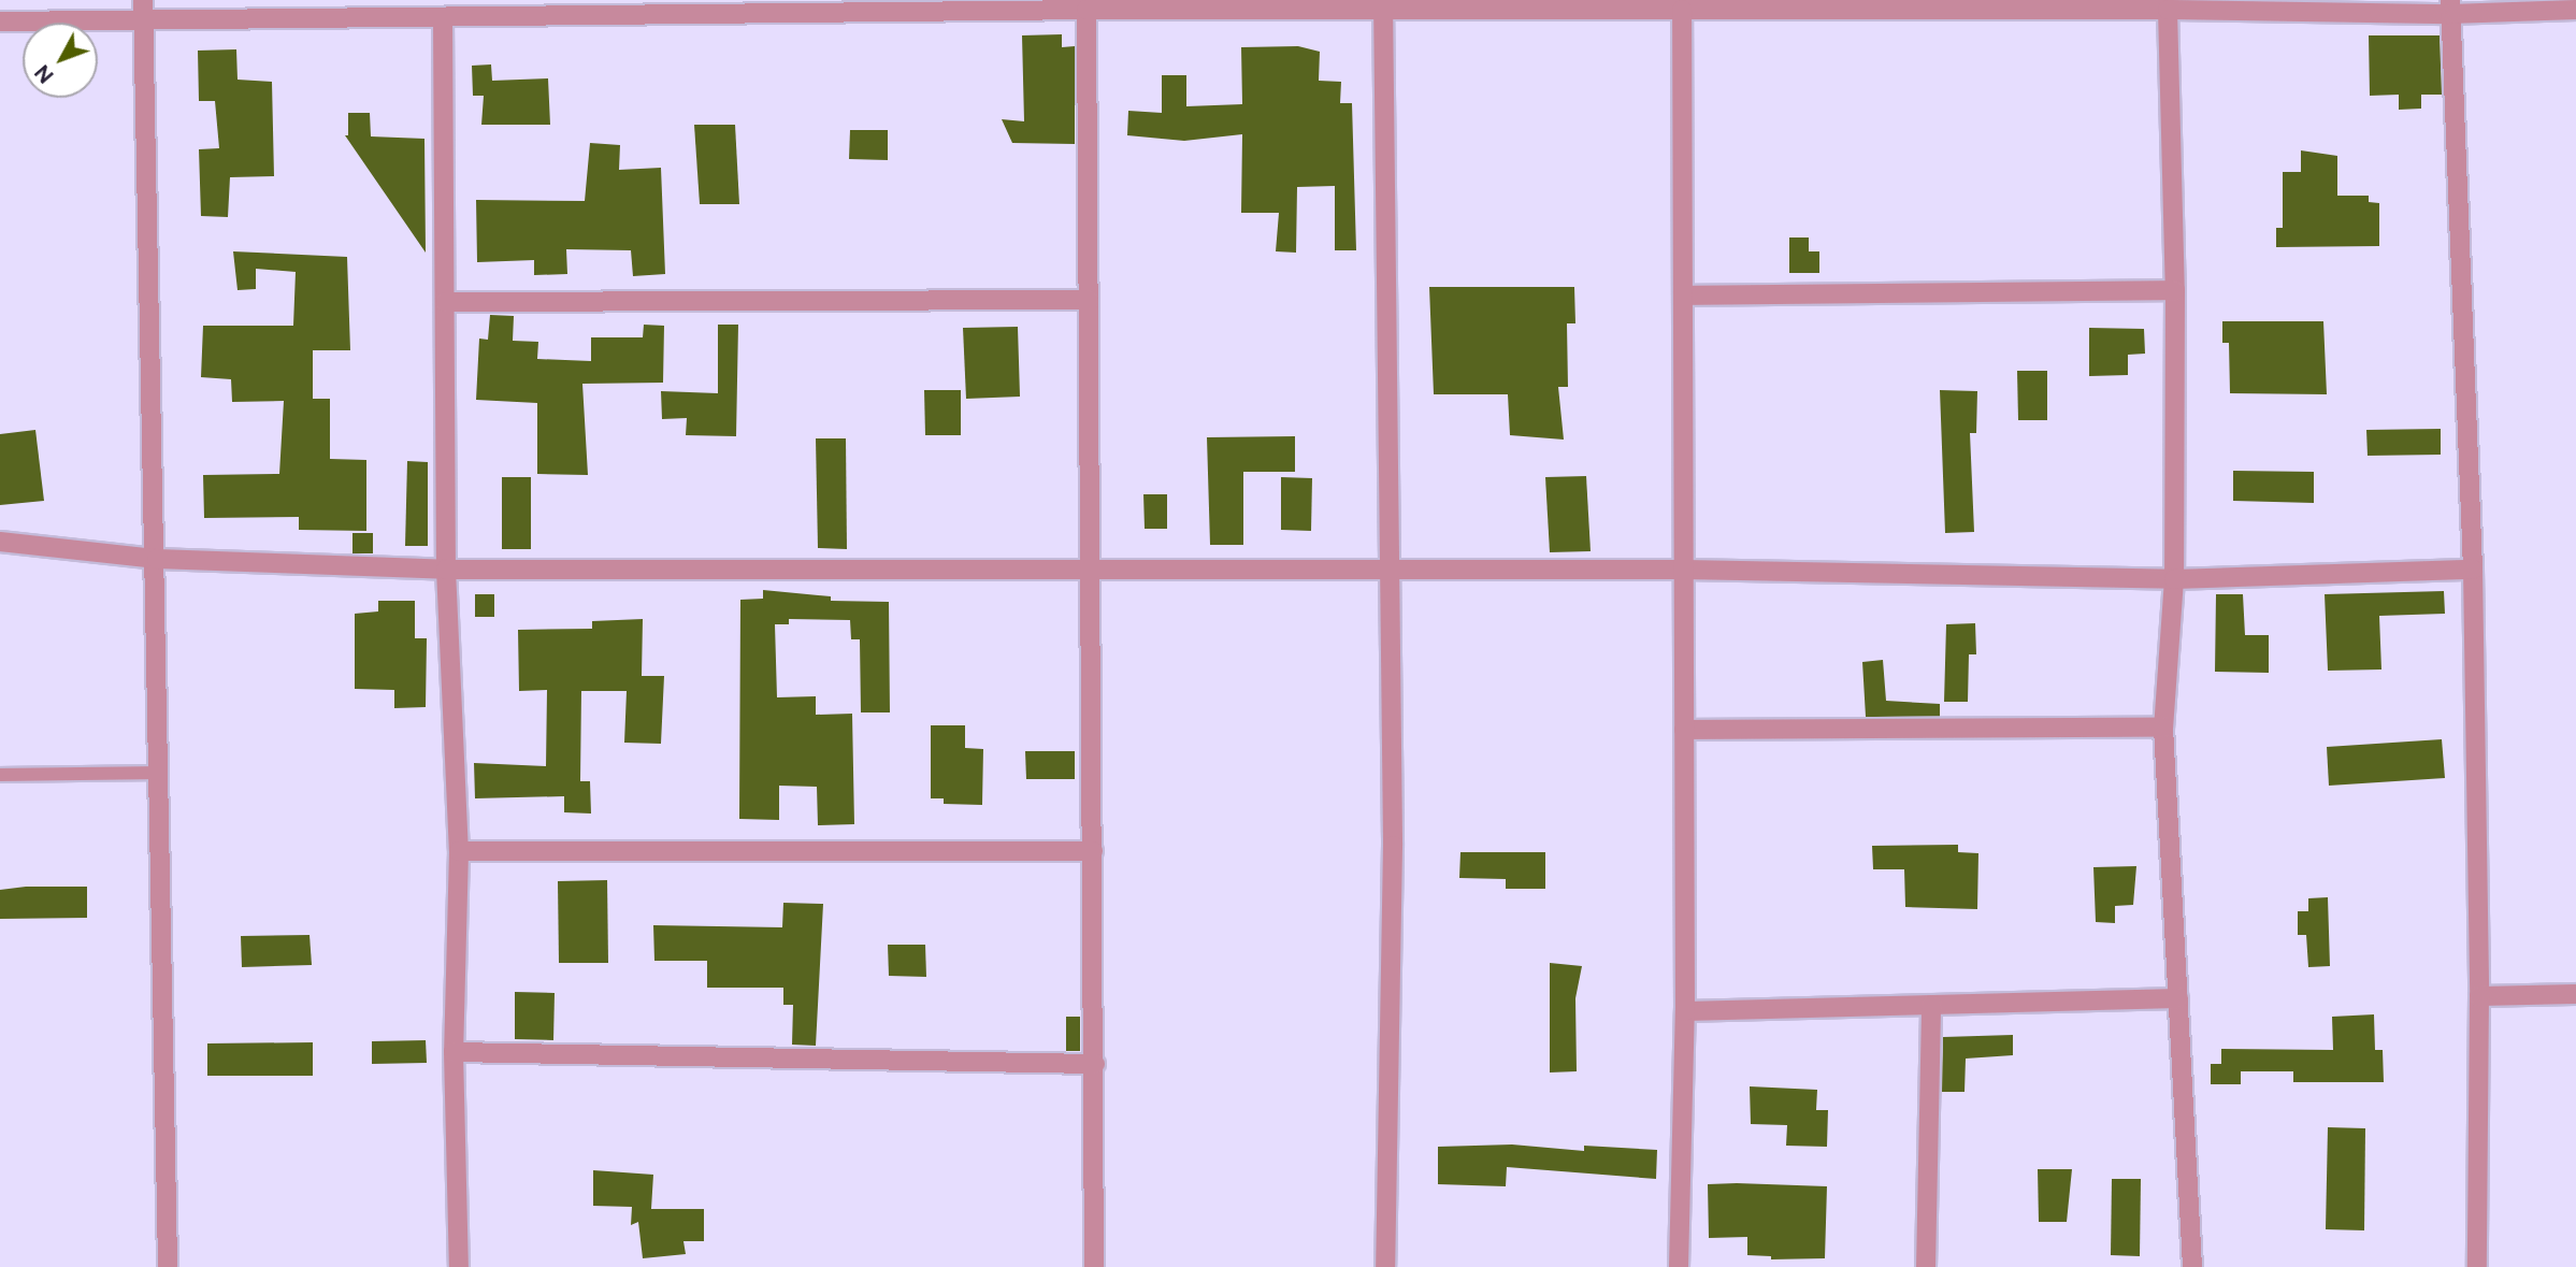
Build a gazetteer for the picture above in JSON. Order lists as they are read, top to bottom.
{
  "north": "bottom left"
}
